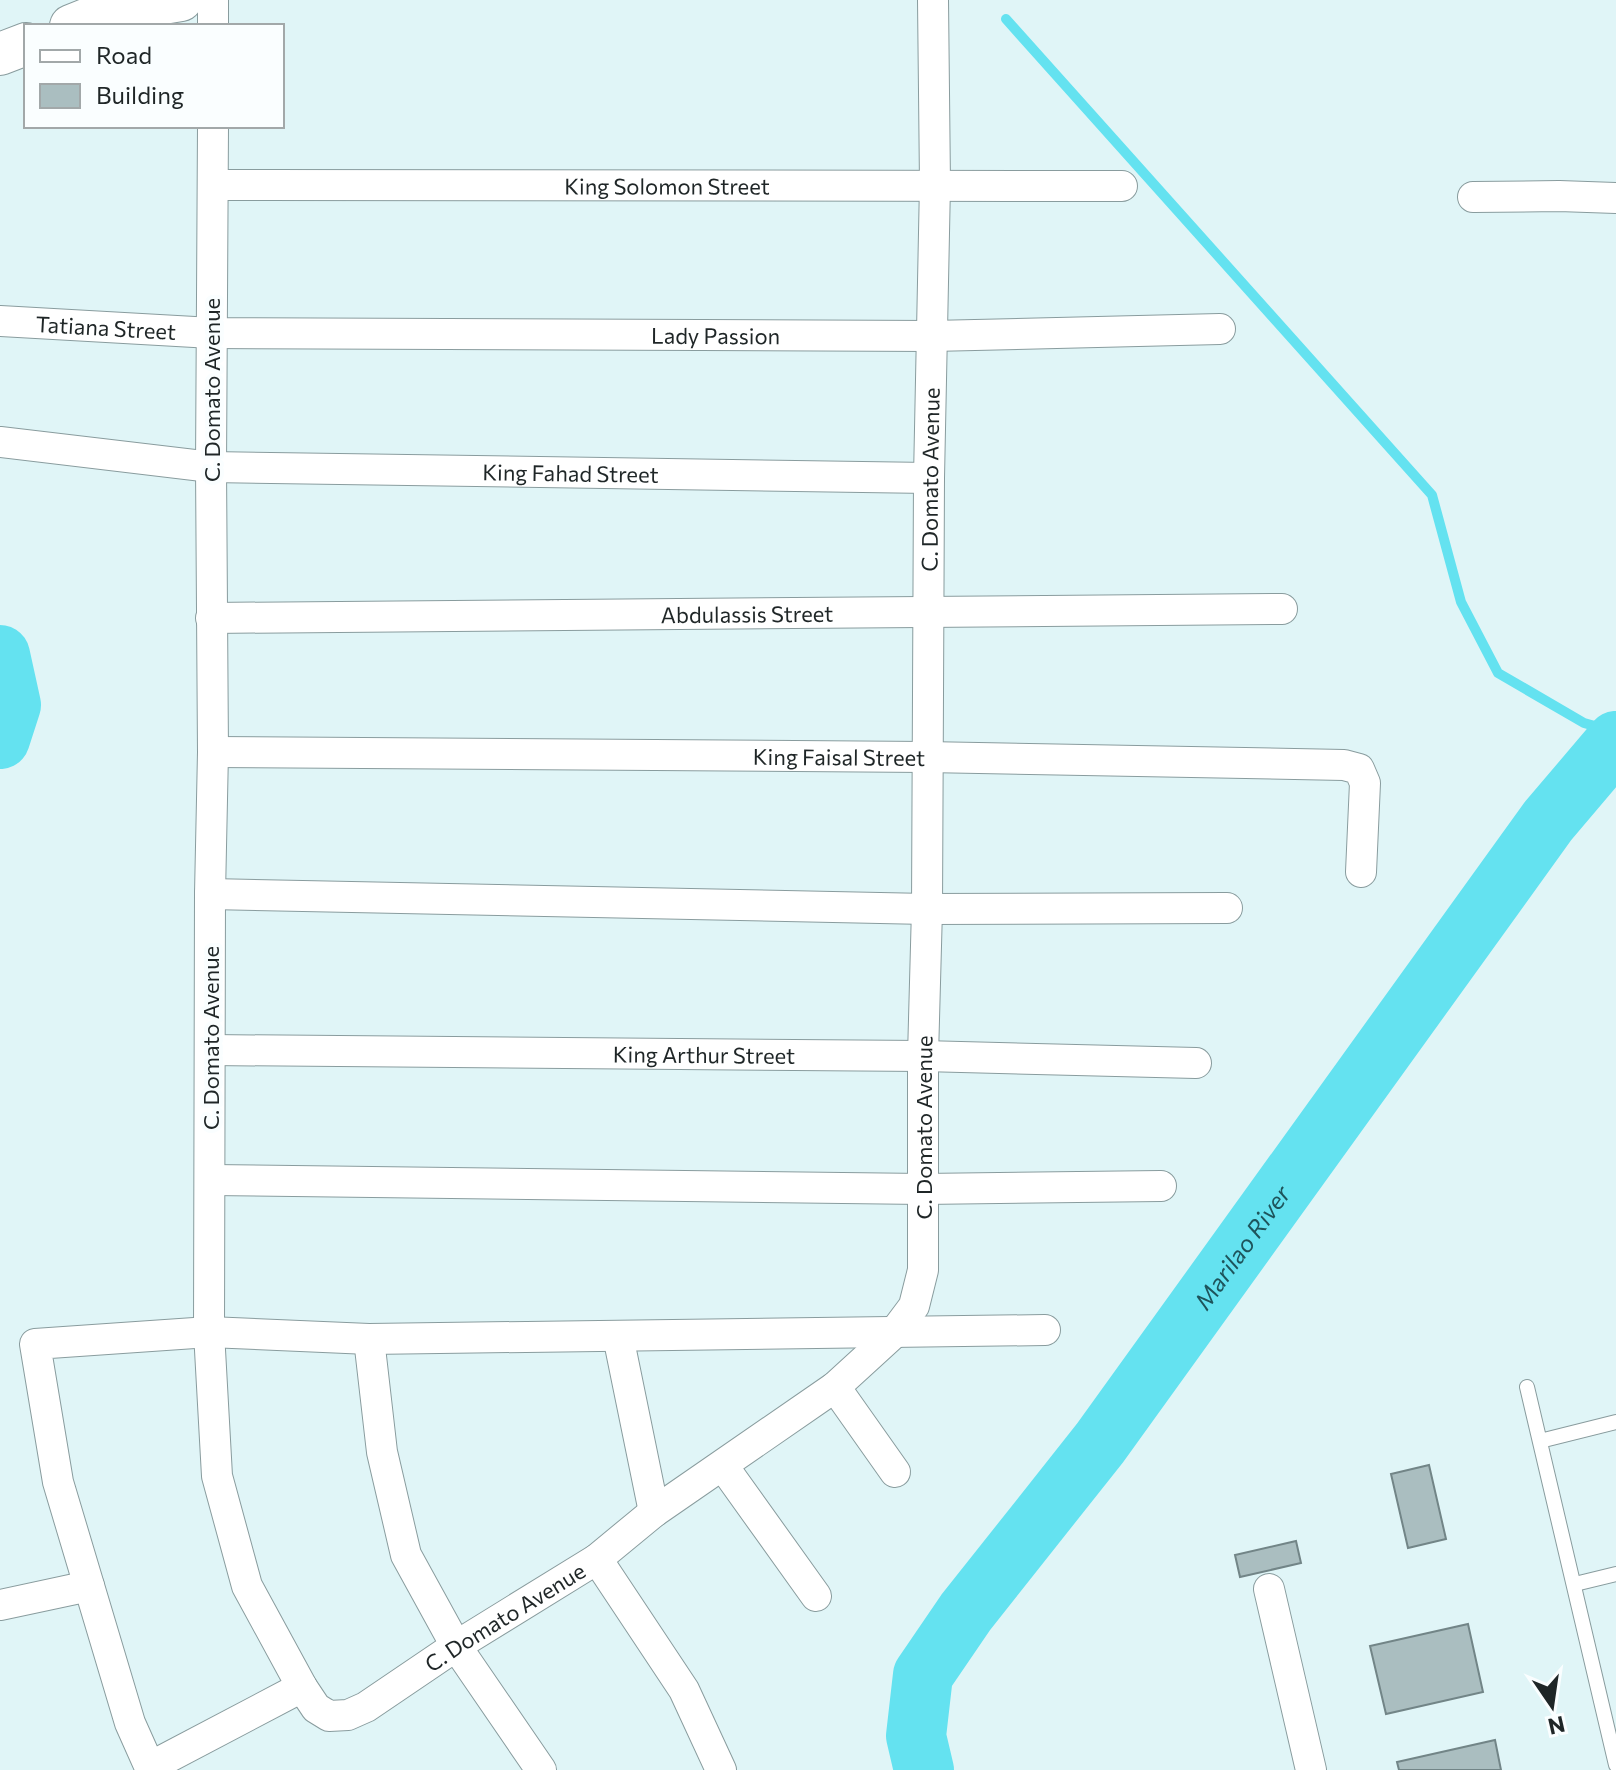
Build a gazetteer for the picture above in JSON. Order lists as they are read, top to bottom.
{
  "streets": {
    "street": [
      "King Solomon Street",
      "Tatiana Street",
      "Lady Passion",
      "C. Domato Avenue",
      "King Fahad Street",
      "Abdulassis Street",
      "King Faisal Street",
      "King Arthur Street"
    ]
  },
  "crossings": [
    ["King Solomon Street", "C. Domato Avenue"],
    ["Tatiana Street", "Lady Passion"],
    ["Tatiana Street", "C. Domato Avenue"],
    ["Lady Passion", "C. Domato Avenue"],
    ["C. Domato Avenue", "King Fahad Street"],
    ["C. Domato Avenue", "Abdulassis Street"],
    ["C. Domato Avenue", "King Faisal Street"],
    ["C. Domato Avenue", "King Arthur Street"]
  ],
  "water": ["Marilao River"],
  "legend": ["Road", "Building"],
  "north": "bottom"
}
